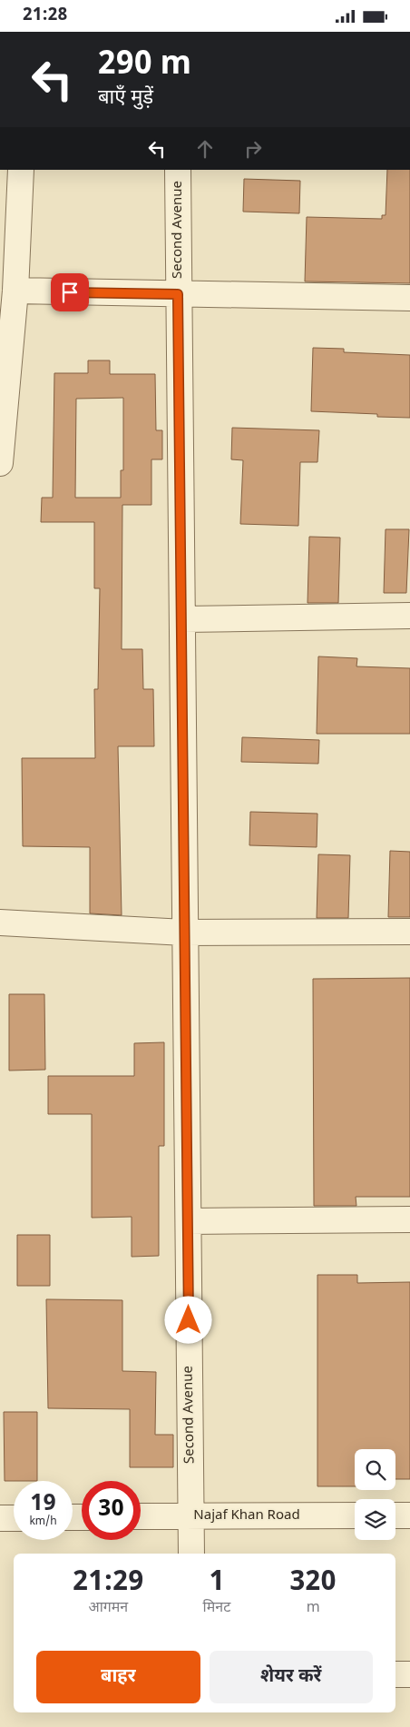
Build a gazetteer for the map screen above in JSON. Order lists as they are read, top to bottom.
{
  "streets": {
    "street": ["Second Avenue", "Najaf Khan Road"]
  },
  "crossings": [
    ["Second Avenue", "Najaf Khan Road"]
  ],
  "page": {
    "status": "21:28",
    "turn": ["290 m", "बाएँ मुड़ें"],
    "speed": "19 km/h",
    "limit": "30",
    "eta": [
      "21:29",
      "आगमन",
      "1",
      "मिनट",
      "320",
      "m"
    ],
    "buttons": ["बाहर", "शेयर करें"]
  }
}
